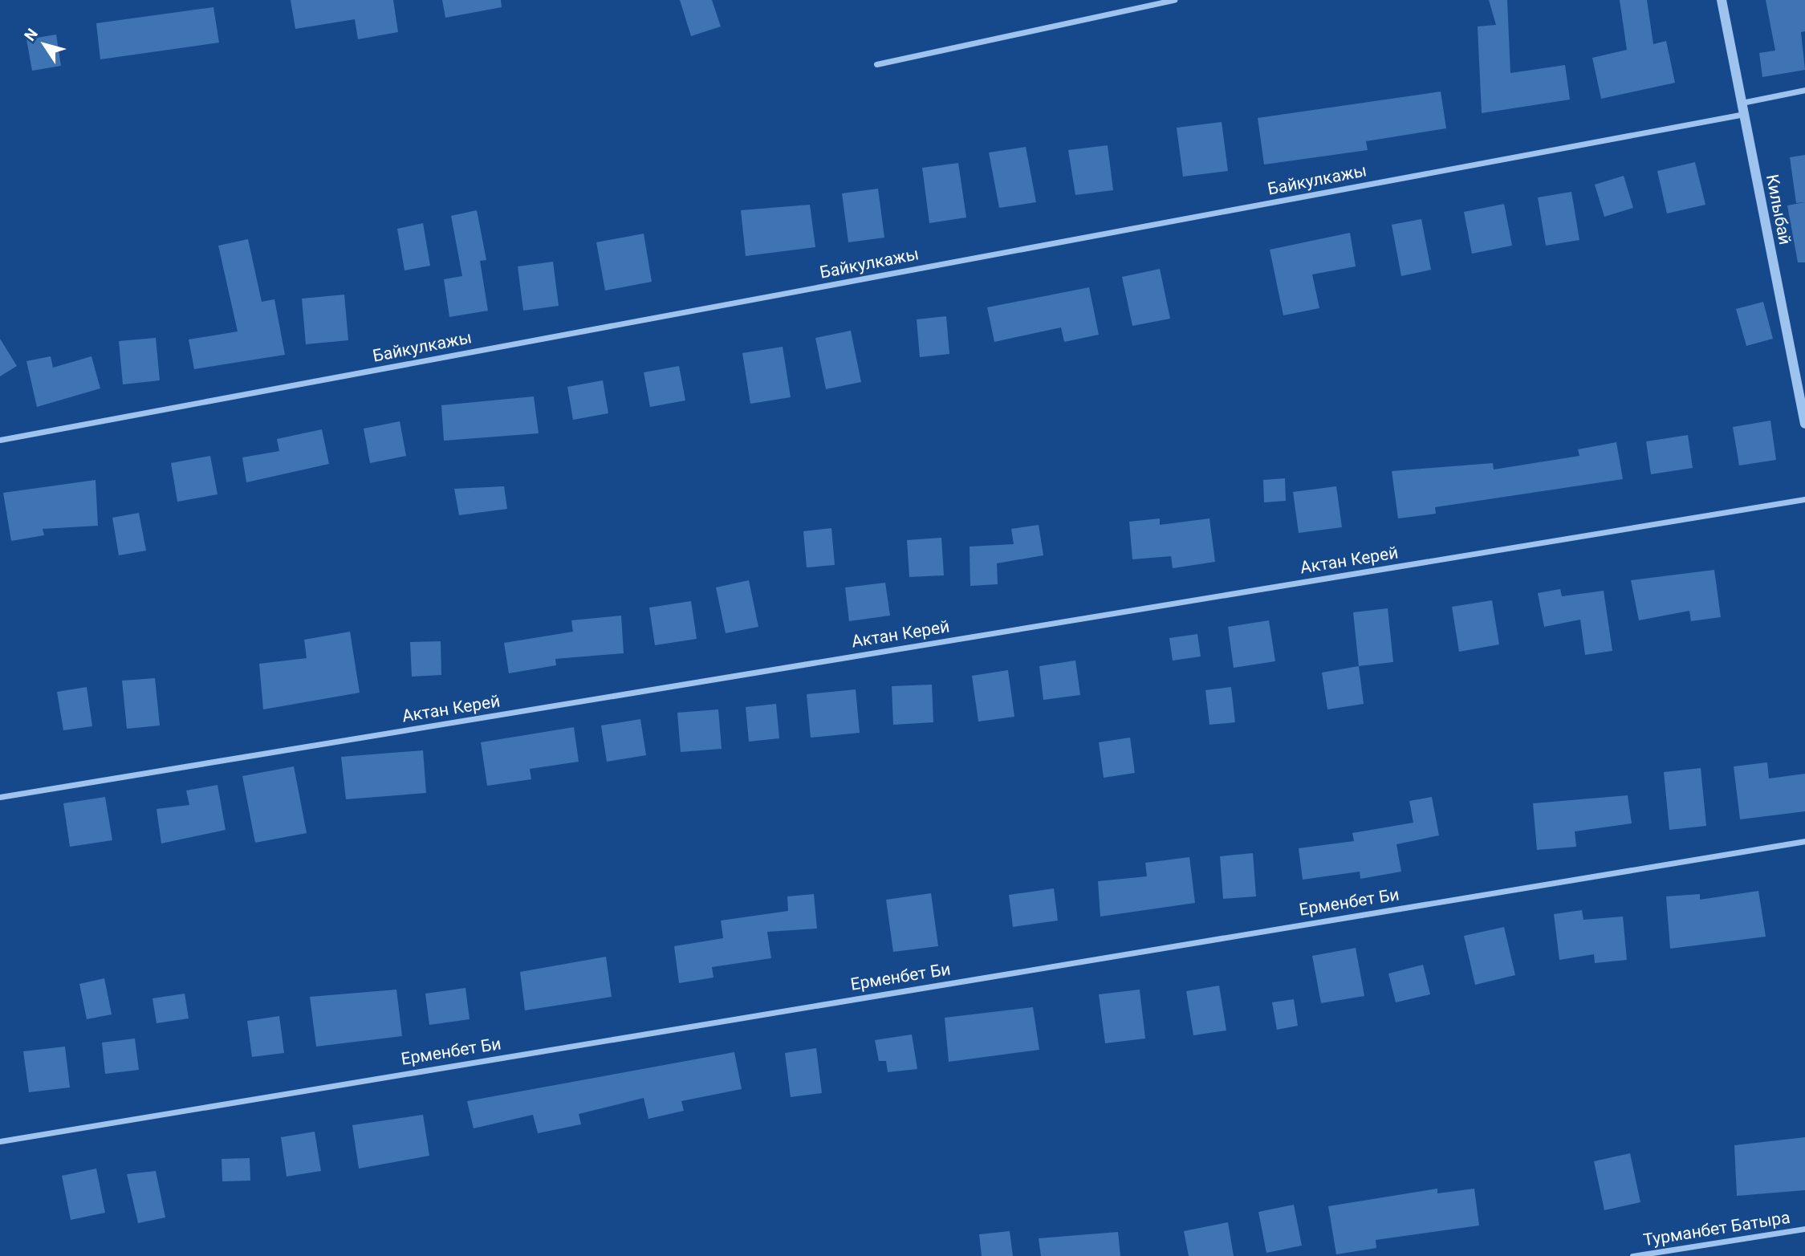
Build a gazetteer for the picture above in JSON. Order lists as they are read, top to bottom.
{
  "streets": {
    "street": [
      "Байкулкажы",
      "Килыбай",
      "Актан Керей",
      "Ерменбет Би",
      "Турманбет Батыра"
    ]
  },
  "crossings": [
    ["Байкулкажы", "Килыбай"]
  ],
  "north": "top left"
}
